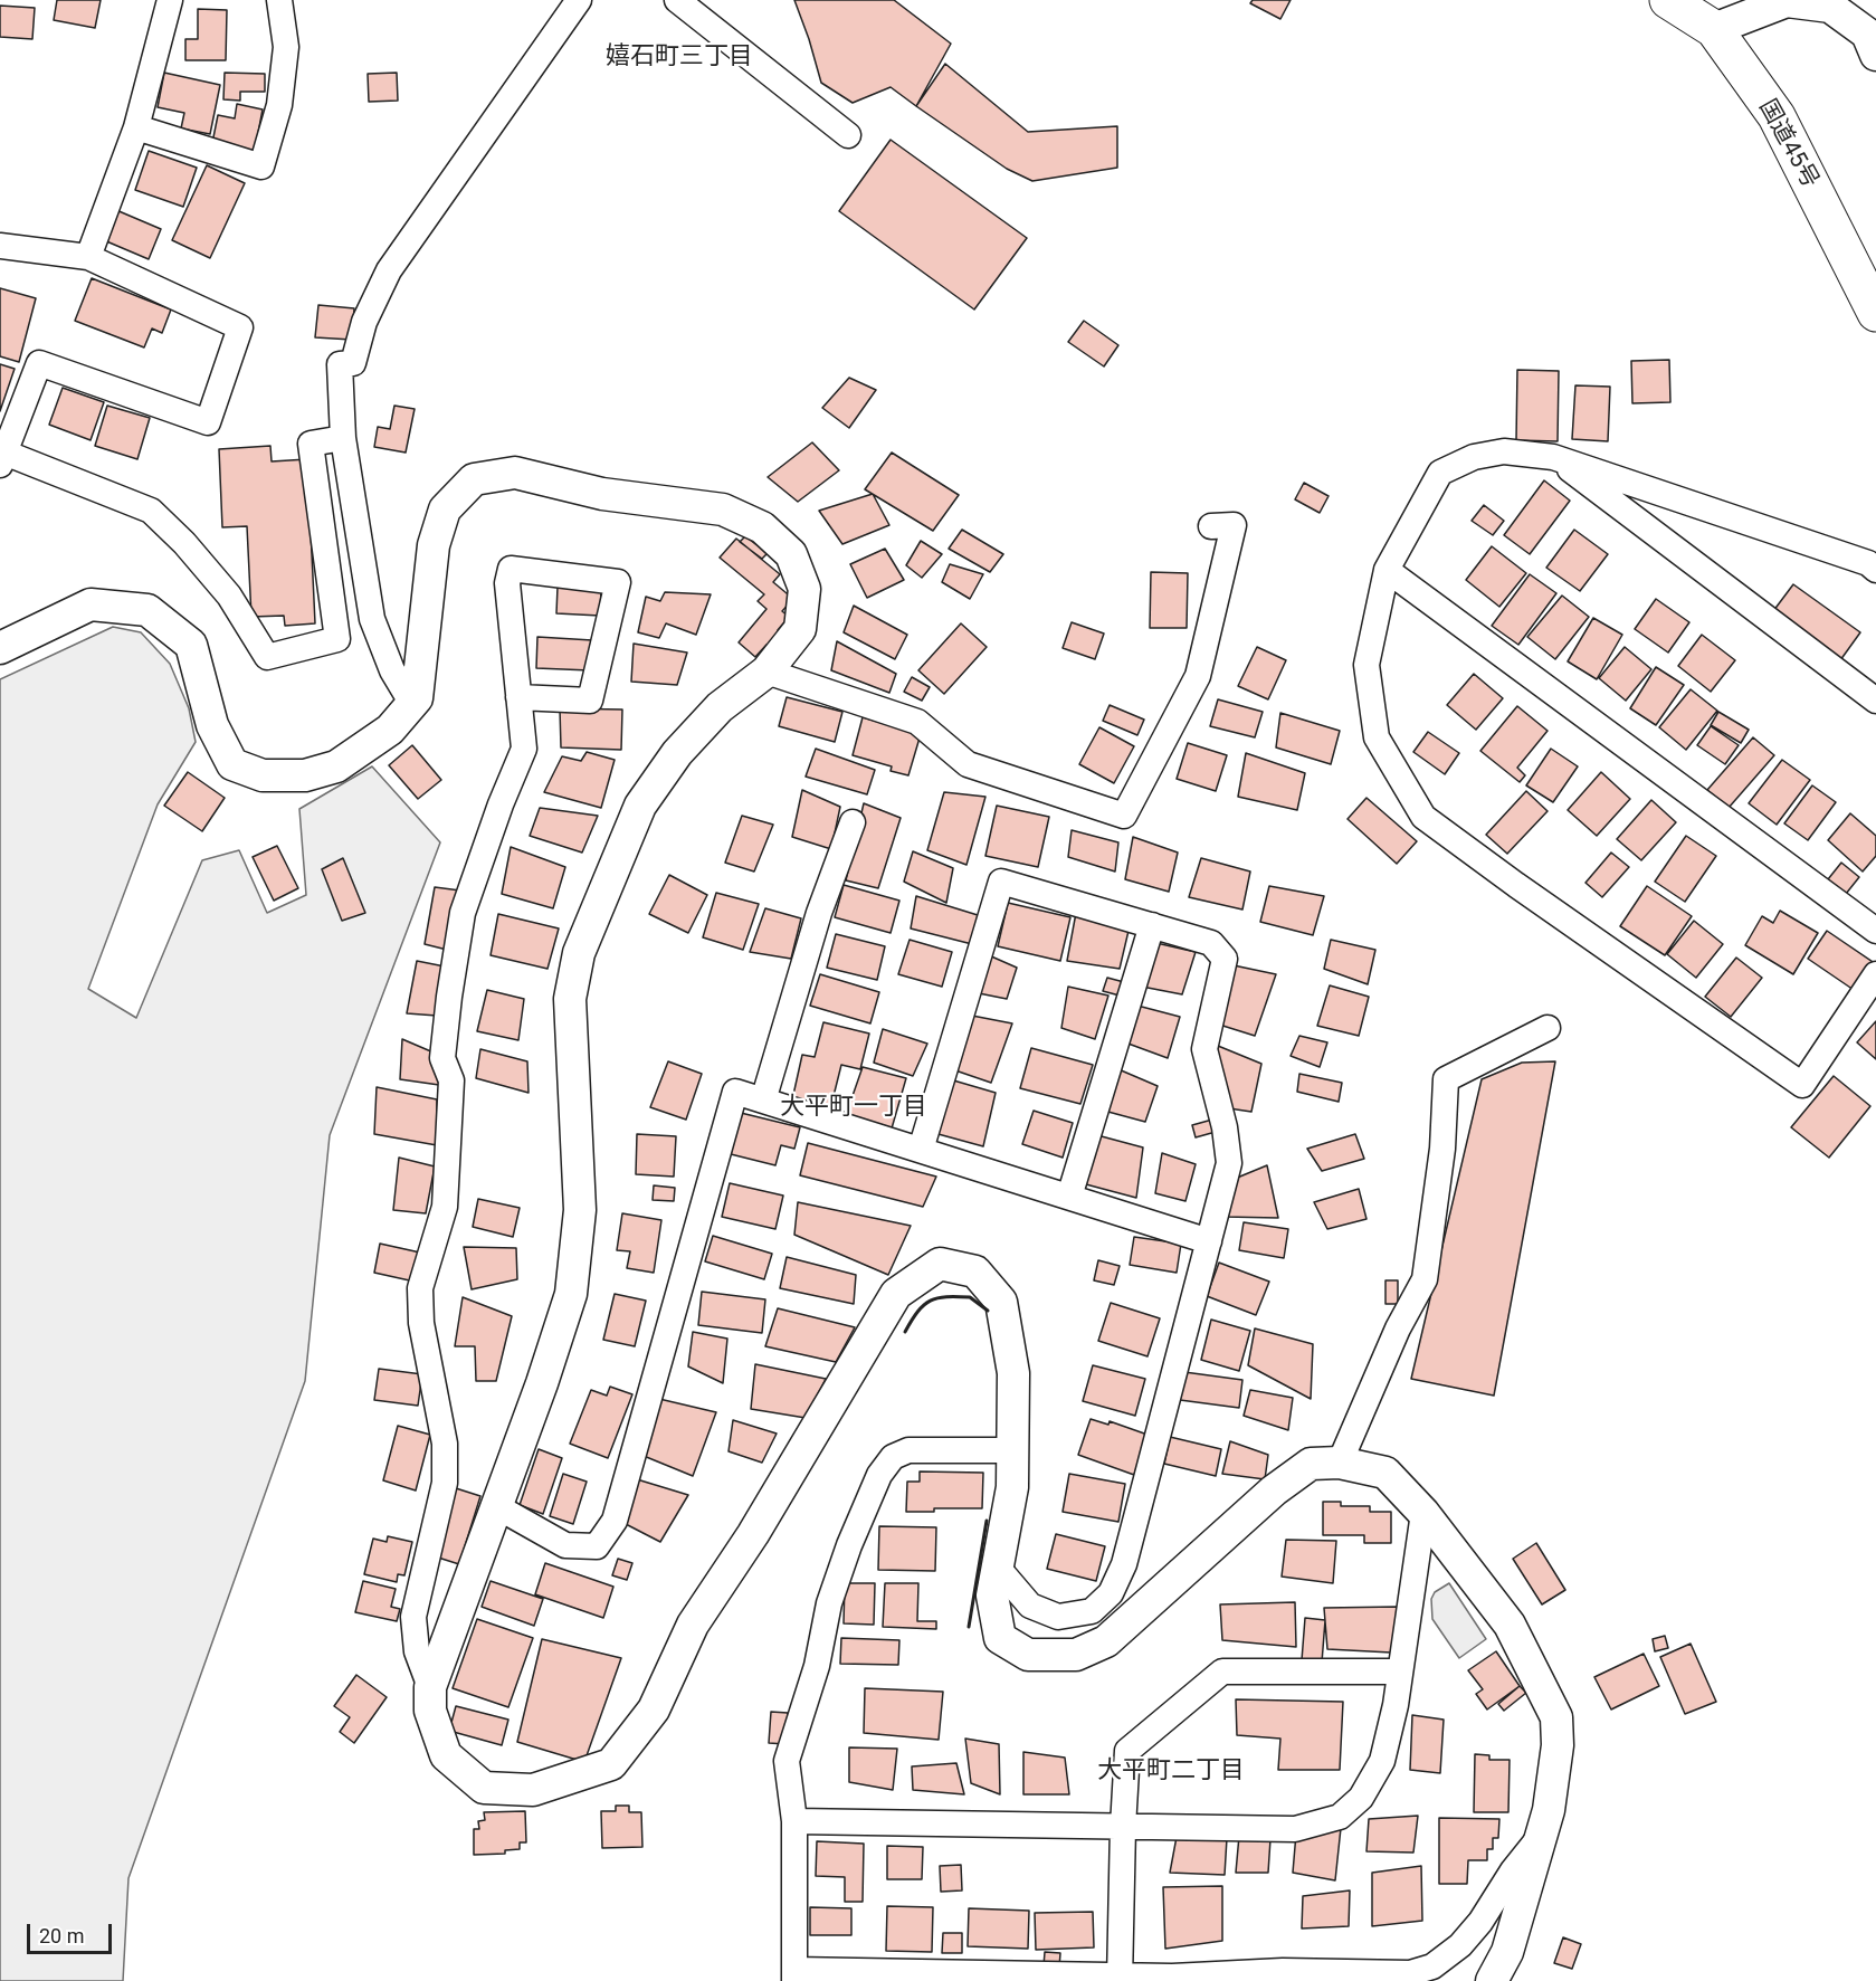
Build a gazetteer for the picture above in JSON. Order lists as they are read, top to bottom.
{
  "streets": {
    "highway": ["国道45号"]
  },
  "districts": ["嬉石町三丁目", "大平町一丁目", "大平町二丁目"],
  "scale_bar": "20 m"
}
